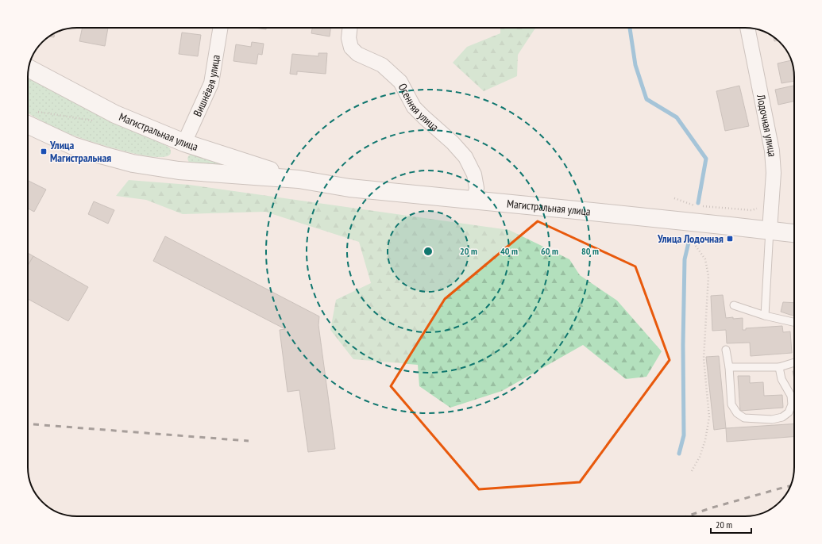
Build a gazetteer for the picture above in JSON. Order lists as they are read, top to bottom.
{
  "streets": {
    "main road": ["Магистральная улица"],
    "street": ["Вишнёвая улица", "Осенняя улица", "Лодочная улица"]
  },
  "crossings": [
    ["Вишнёвая улица", "Магистральная улица"],
    ["Осенняя улица", "Магистральная улица"],
    ["Лодочная улица", "Магистральная улица"]
  ],
  "places": {
    "transit": ["Улица Магистральная", "Улица Лодочная"]
  },
  "scale_bar": "20 m",
  "rings": [
    "20 m",
    "40 m",
    "60 m",
    "80 m"
  ]
}
